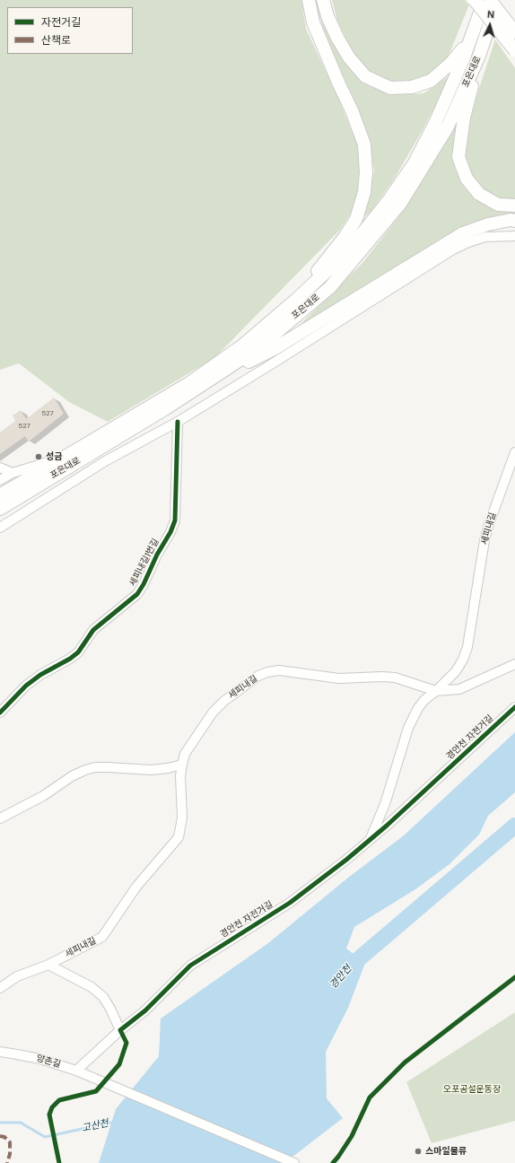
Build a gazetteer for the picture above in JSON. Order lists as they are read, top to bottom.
{
  "streets": {
    "highway": ["포은대로"],
    "street": ["세피내길", "세피내길1번길", "양촌길"],
    "cycle path": ["경안천 자전거길"]
  },
  "water": ["경안천", "고산천"],
  "parks": ["오포공설운동장"],
  "places": ["성금", "스마일물류"],
  "house_numbers": ["527", "527"],
  "legend": ["자전거길", "산책로"],
  "north": "top"
}
